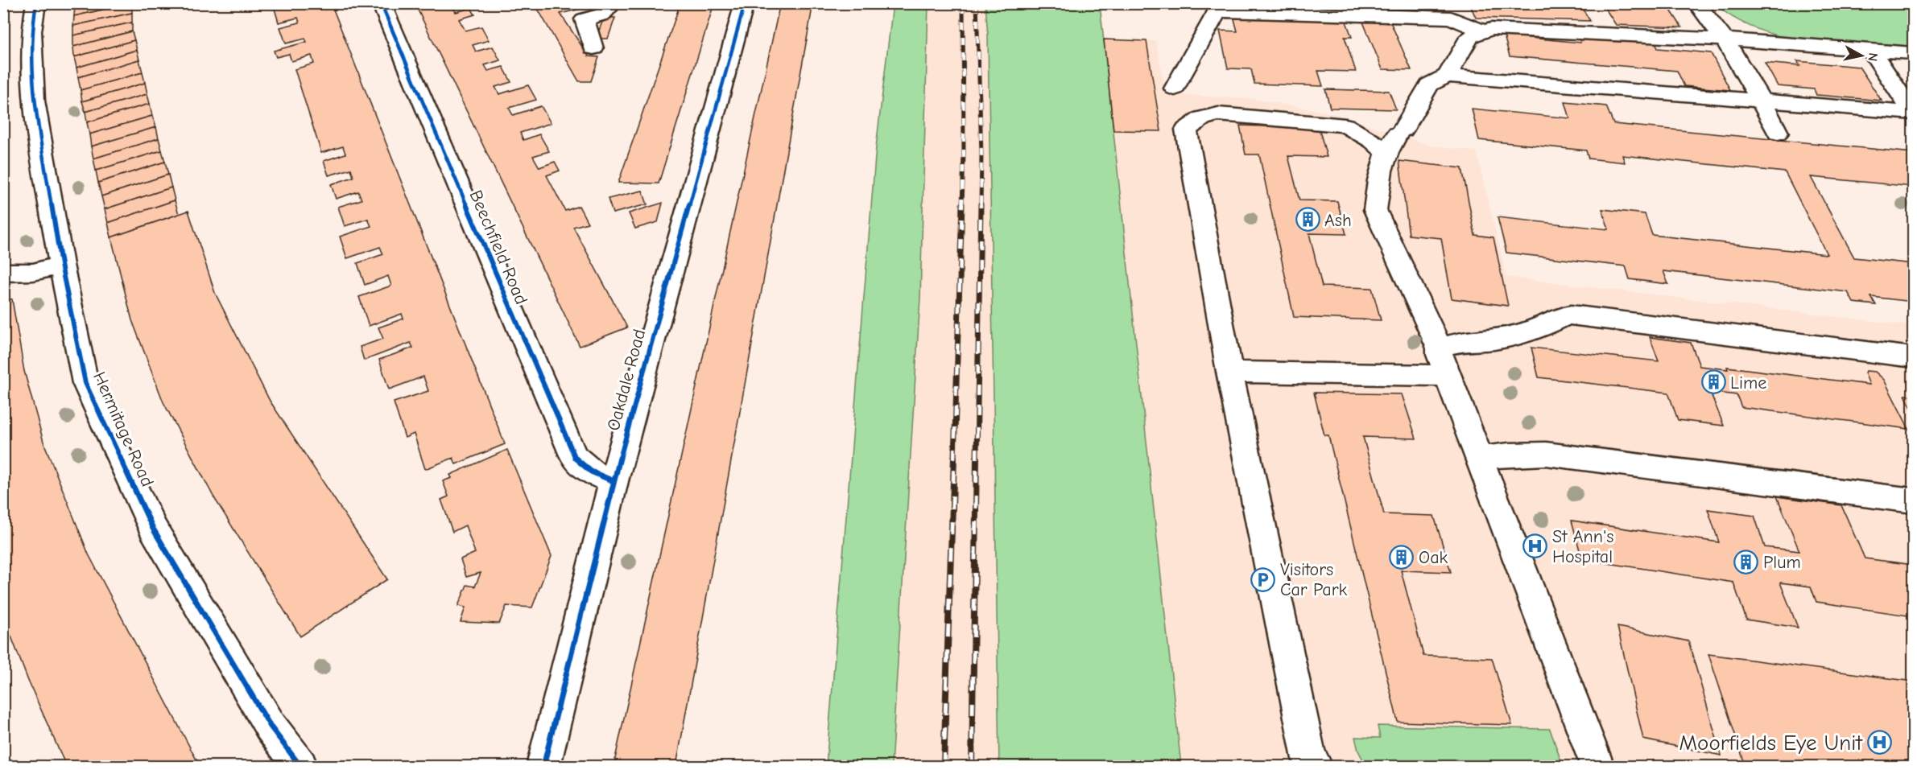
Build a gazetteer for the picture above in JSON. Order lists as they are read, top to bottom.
{
  "streets": {
    "street": ["Beechfield Road", "Oakdale Road", "Hermitage Road"]
  },
  "crossings": [
    ["Beechfield Road", "Oakdale Road"]
  ],
  "places": {
    "building": [
      "Ash",
      "Lime",
      "Oak",
      "Plum"
    ],
    "hospital": ["St Ann's Hospital", "Moorfields Eye Unit"],
    "parking": ["Visitors Car Park"]
  },
  "north": "right"
}
